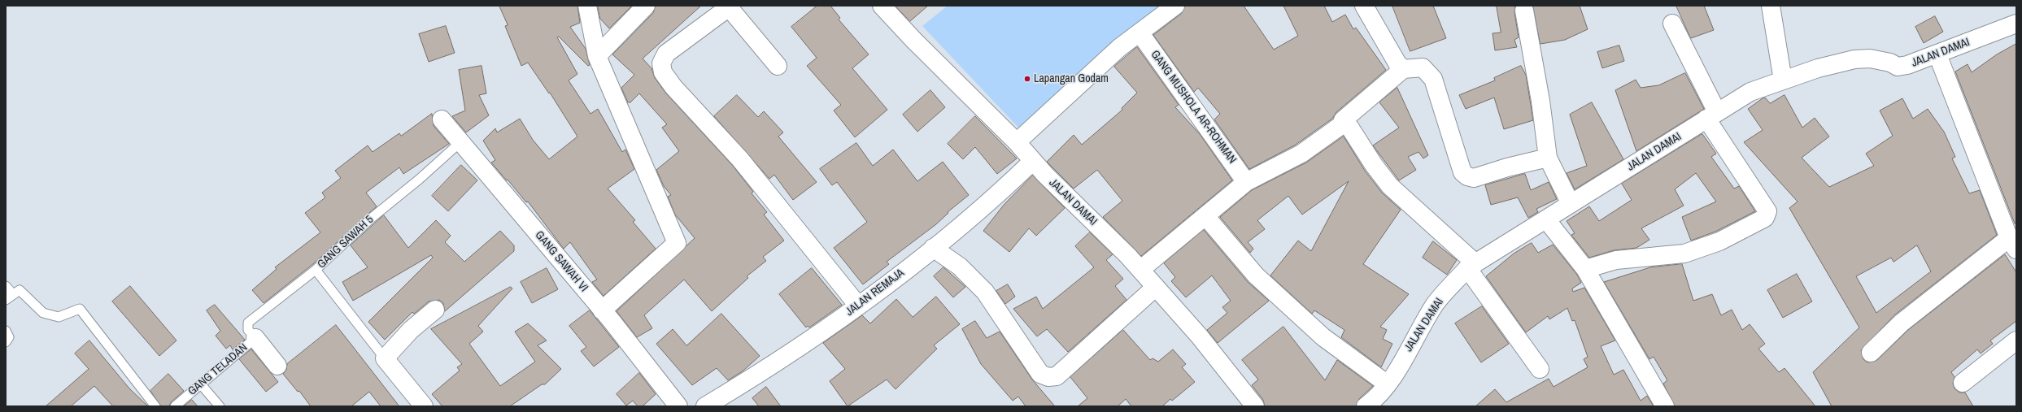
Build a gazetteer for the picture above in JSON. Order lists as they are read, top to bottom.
{
  "streets": {
    "street": [
      "JALAN DAMAI",
      "GANG MUSHOLA AR-ROHMAN",
      "GANG SAWAH VI",
      "JALAN REMAJA"
    ],
    "lane": ["GANG SAWAH 5", "GANG TELADAN"]
  },
  "crossings": [
    ["JALAN DAMAI", "JALAN REMAJA"],
    ["GANG SAWAH 5", "GANG SAWAH VI"],
    ["GANG SAWAH 5", "GANG TELADAN"]
  ],
  "places": ["Lapangan Godam"]
}
